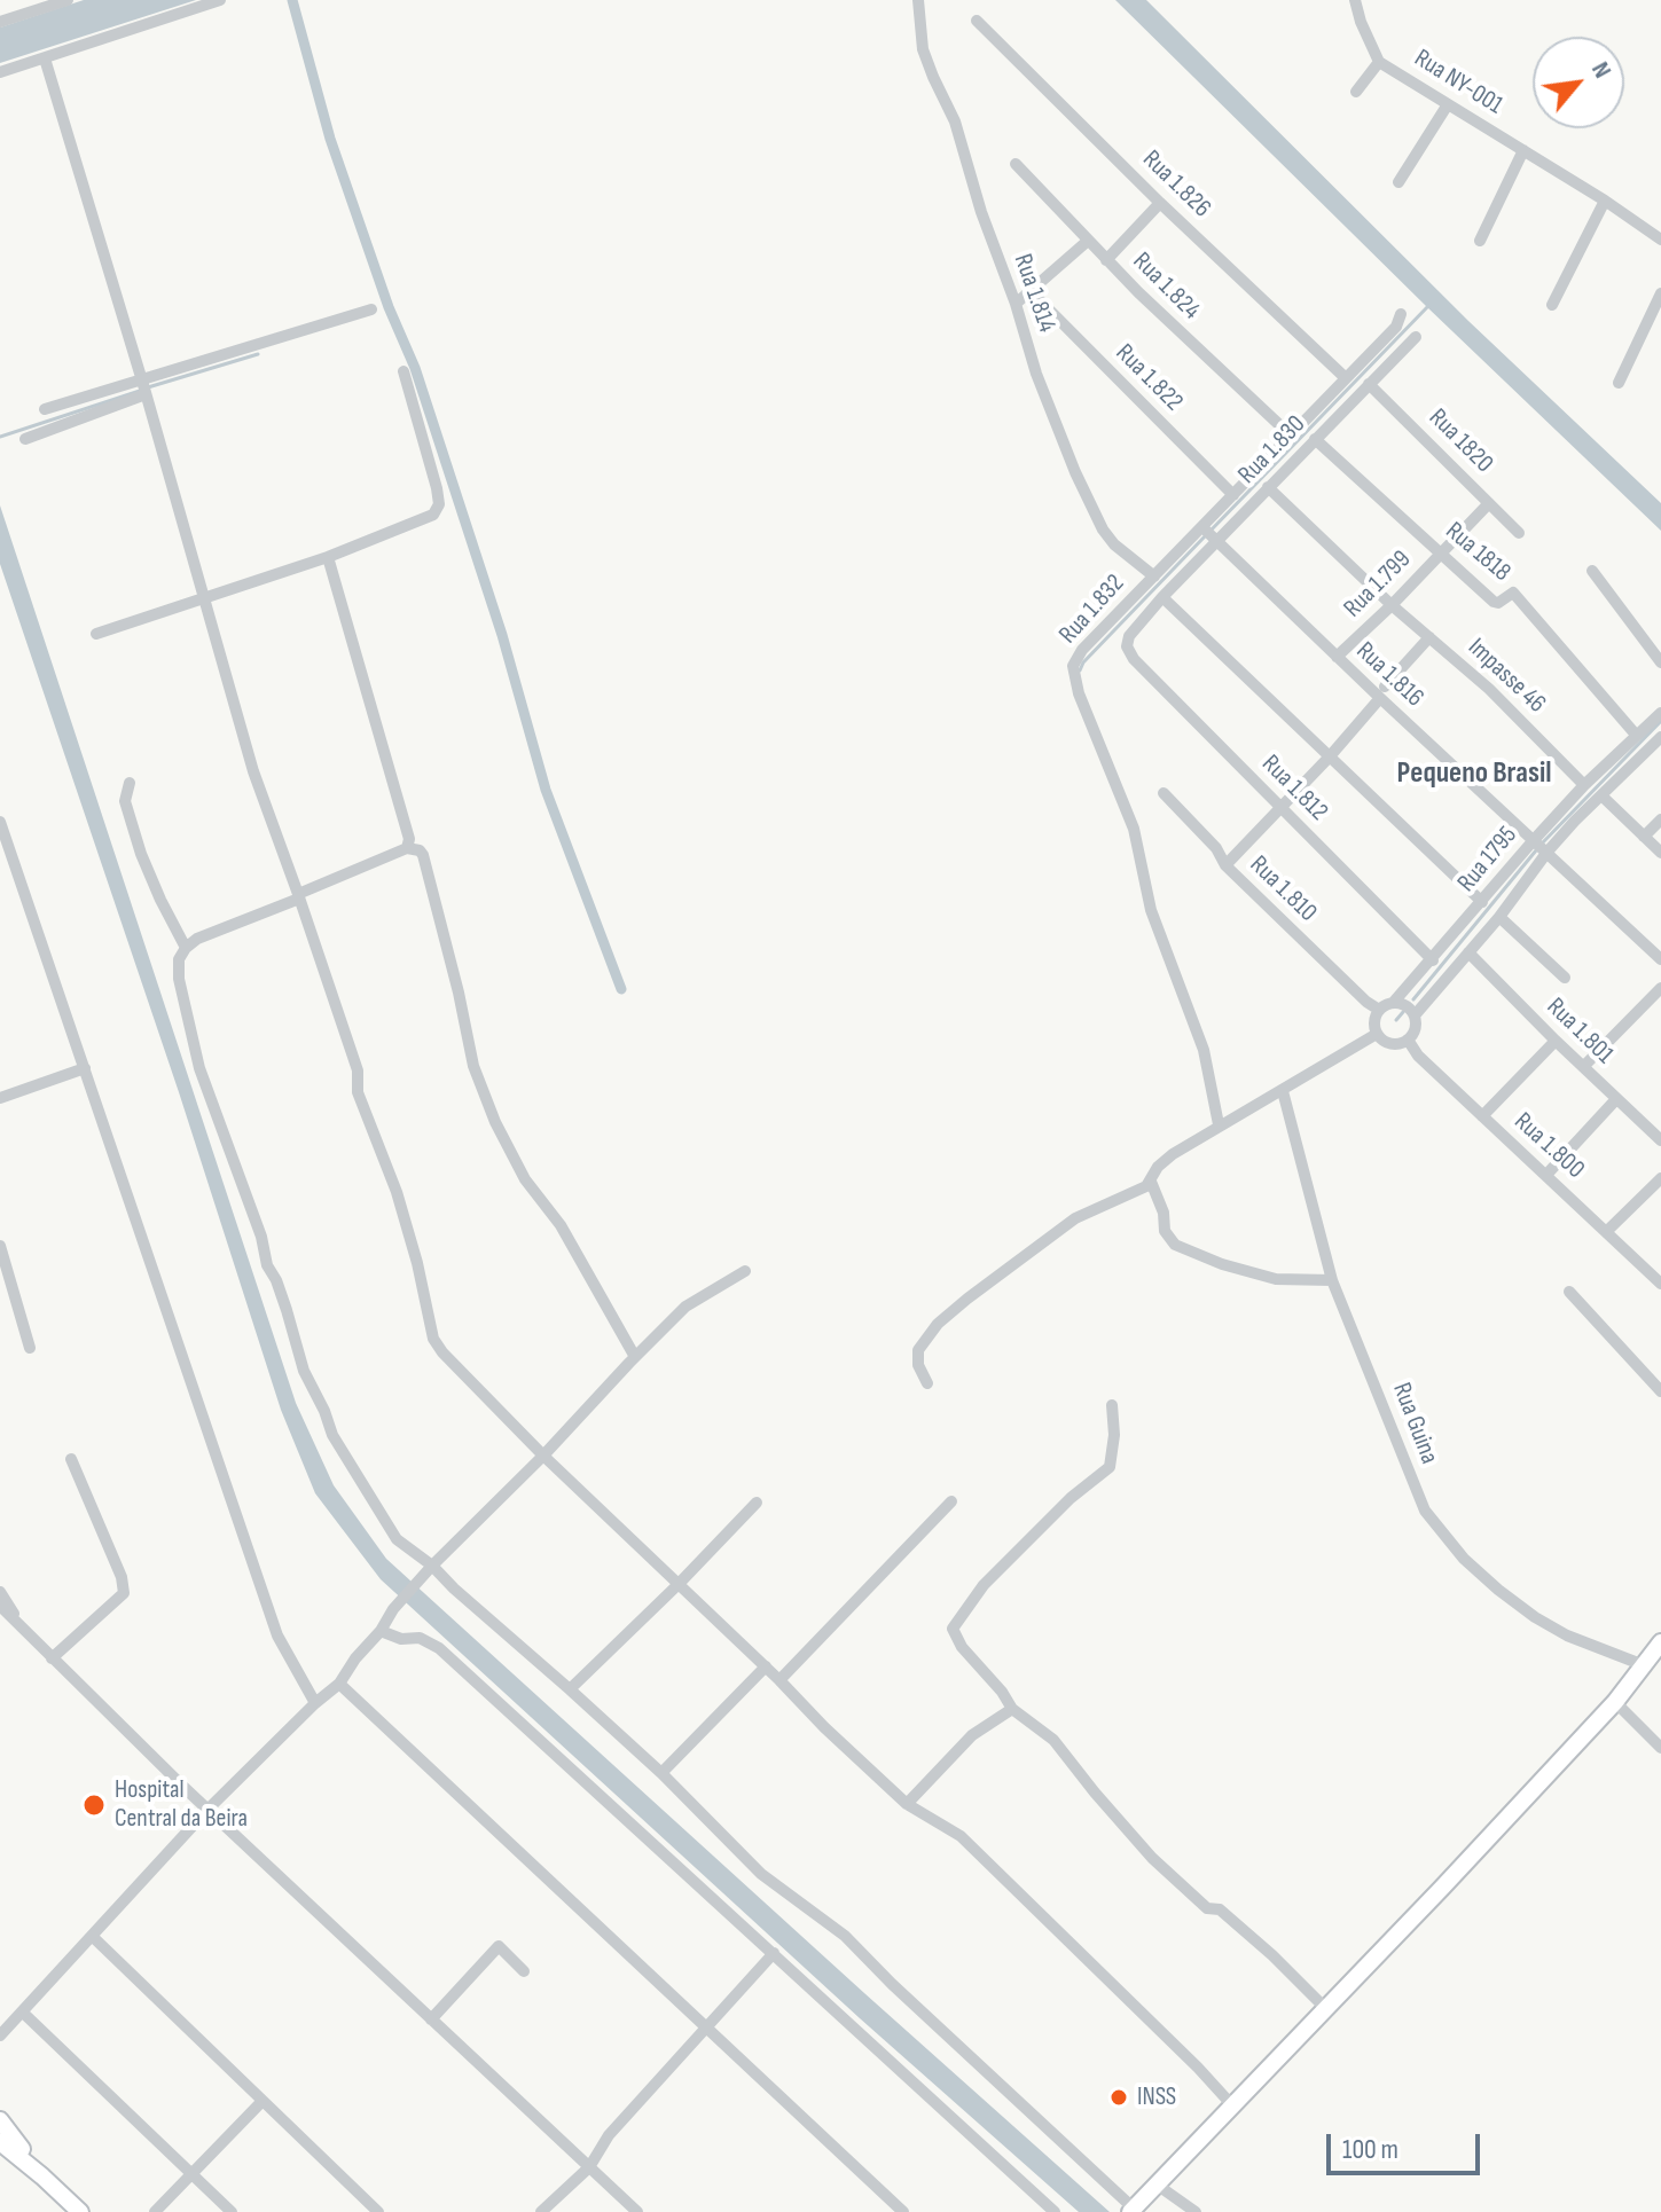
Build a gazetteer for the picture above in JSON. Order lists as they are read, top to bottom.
{
  "streets": {
    "street": [
      "Rua NY-001",
      "Rua 1.826",
      "Rua 1.824",
      "Rua 1.814",
      "Rua 1.822",
      "Rua 1820",
      "Rua 1.830",
      "Rua 1818",
      "Rua 1.799",
      "Rua 1.832",
      "Rua 1.816",
      "Impasse 46",
      "Rua 1.812",
      "Rua 1795",
      "Rua 1.810",
      "Rua 1.801",
      "Rua 1.800",
      "Rua Guina"
    ]
  },
  "crossings": [
    ["Rua 1.826", "Rua 1.832"],
    ["Rua 1.824", "Rua 1.832"],
    ["Rua 1.814", "Rua 1.832"],
    ["Rua 1.822", "Rua 1.832"],
    ["Rua 1820", "Rua 1.830"],
    ["Rua 1820", "Rua 1.799"],
    ["Rua 1.830", "Rua 1818"],
    ["Rua 1.830", "Rua 1.816"],
    ["Rua 1.830", "Impasse 46"],
    ["Rua 1.830", "Rua 1.812"],
    ["Rua 1818", "Rua 1.799"],
    ["Rua 1818", "Rua 1795"],
    ["Rua 1.799", "Rua 1.816"],
    ["Rua 1.799", "Impasse 46"],
    ["Rua 1.832", "Rua 1.816"],
    ["Rua 1.816", "Rua 1795"],
    ["Impasse 46", "Rua 1795"],
    ["Rua 1.812", "Rua 1795"],
    ["Rua 1795", "Rua 1.810"],
    ["Rua 1795", "Rua 1.800"],
    ["Rua 1.810", "Rua 1.800"]
  ],
  "districts": ["Pequeno Brasil"],
  "places": ["Hospital Central da Beira", "INSS"],
  "scale_bar": "100 m",
  "north": "top right"
}
